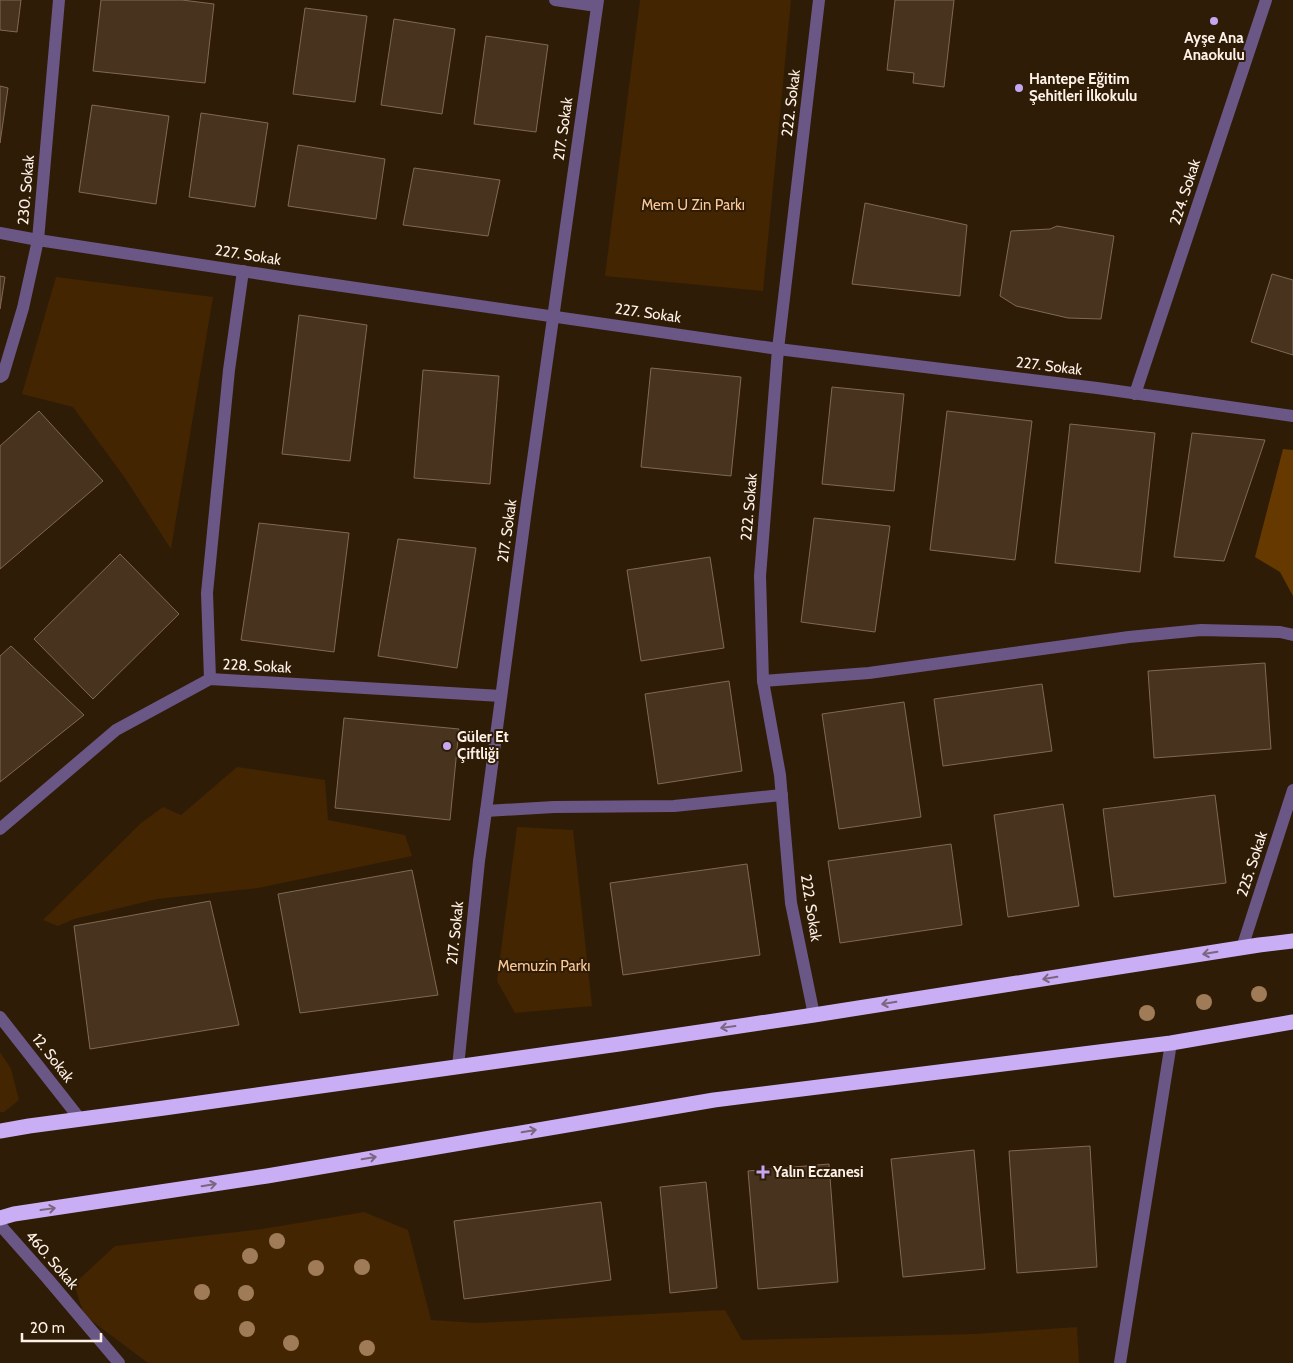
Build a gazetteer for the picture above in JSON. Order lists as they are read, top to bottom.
{
  "streets": {
    "street": [
      "222. Sokak",
      "217. Sokak",
      "230. Sokak",
      "224. Sokak",
      "227. Sokak",
      "228. Sokak",
      "225. Sokak",
      "12. Sokak",
      "460. Sokak"
    ]
  },
  "crossings": [
    ["222. Sokak", "227. Sokak"],
    ["217. Sokak", "227. Sokak"],
    ["217. Sokak", "228. Sokak"],
    ["230. Sokak", "227. Sokak"],
    ["224. Sokak", "227. Sokak"]
  ],
  "parks": ["Mem U Zin Parkı", "Memuzin Parkı"],
  "places": {
    "other": ["Ayşe Ana Anaokulu", "Hantepe Eğitim Şehitleri İlkokulu", "Güler Et Çiftliği"],
    "health": ["Yalın Eczanesi"]
  },
  "scale_bar": "20 m"
}
